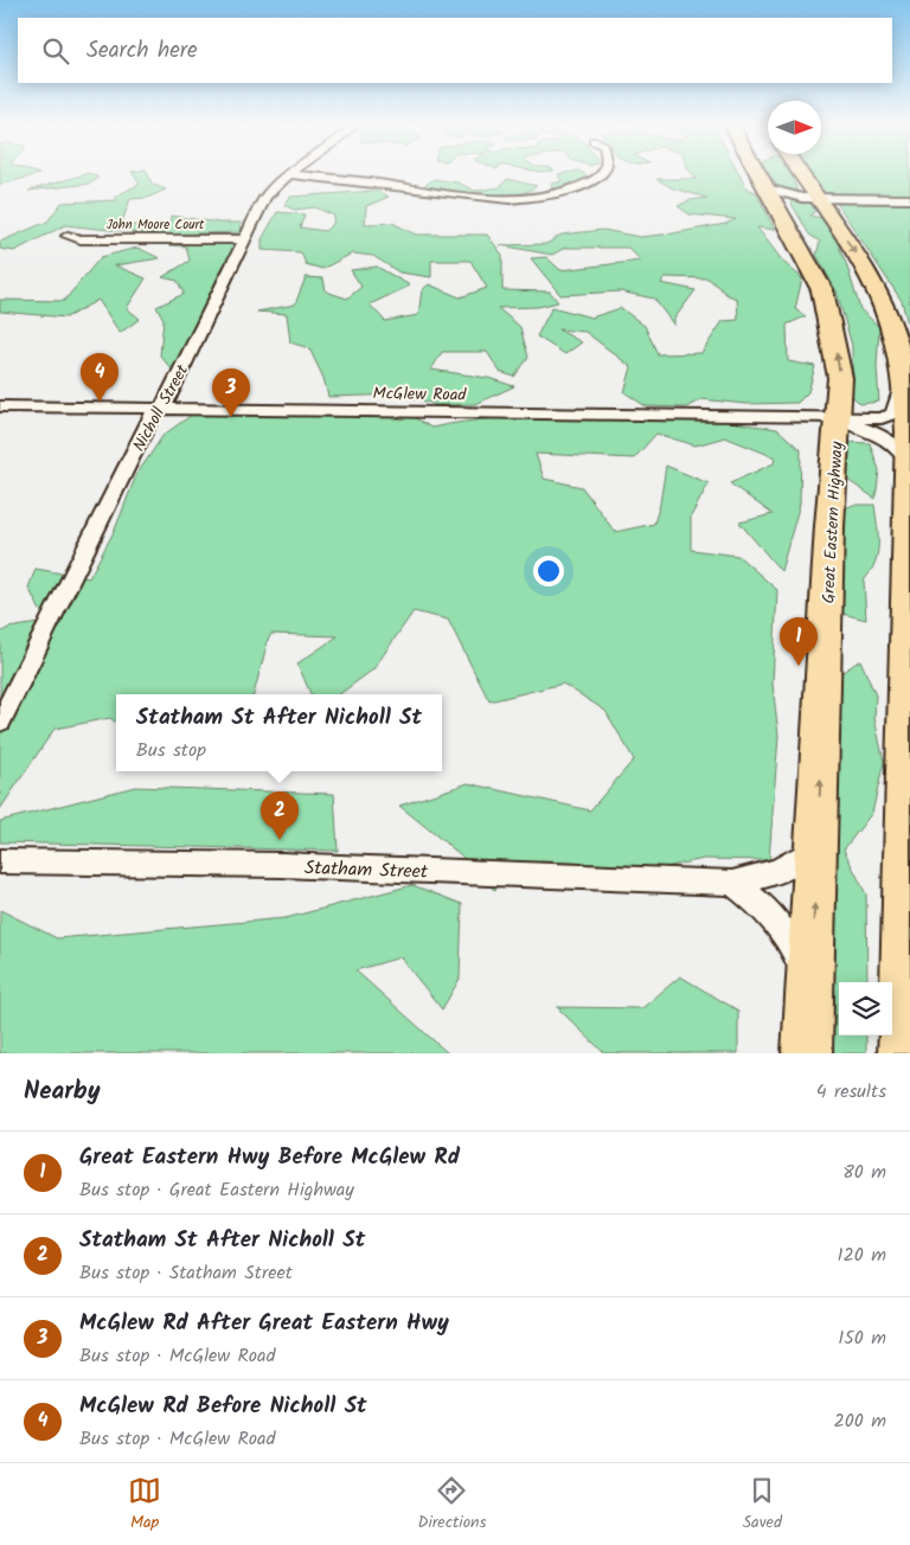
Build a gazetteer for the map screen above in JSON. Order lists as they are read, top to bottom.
{
  "streets": {
    "highway": ["Great Eastern Highway"],
    "street": [
      "John Moore Court",
      "McGlew Road",
      "Nicholl Street",
      "Statham Street"
    ]
  },
  "crossings": [
    ["John Moore Court", "Nicholl Street"],
    ["McGlew Road", "Nicholl Street"],
    ["McGlew Road", "Great Eastern Highway"],
    ["Great Eastern Highway", "Statham Street"]
  ],
  "north": "right",
  "page": {
    "search": "Search here",
    "pins": [
      "4",
      "3",
      "1",
      "2"
    ],
    "popup": ["Statham St After Nicholl St", "Bus stop"],
    "heading": ["Nearby", "4 results"],
    "list": [
      {
        "mark": "1",
        "name": "Great Eastern Hwy Before McGlew Rd",
        "note": "Bus stop · Great Eastern Highway",
        "value": "80 m"
      },
      {
        "mark": "2",
        "name": "Statham St After Nicholl St",
        "note": "Bus stop · Statham Street",
        "value": "120 m"
      },
      {
        "mark": "3",
        "name": "McGlew Rd After Great Eastern Hwy",
        "note": "Bus stop · McGlew Road",
        "value": "150 m"
      },
      {
        "mark": "4",
        "name": "McGlew Rd Before Nicholl St",
        "note": "Bus stop · McGlew Road",
        "value": "200 m"
      }
    ],
    "nav": ["Map", "Directions", "Saved"]
  }
}
